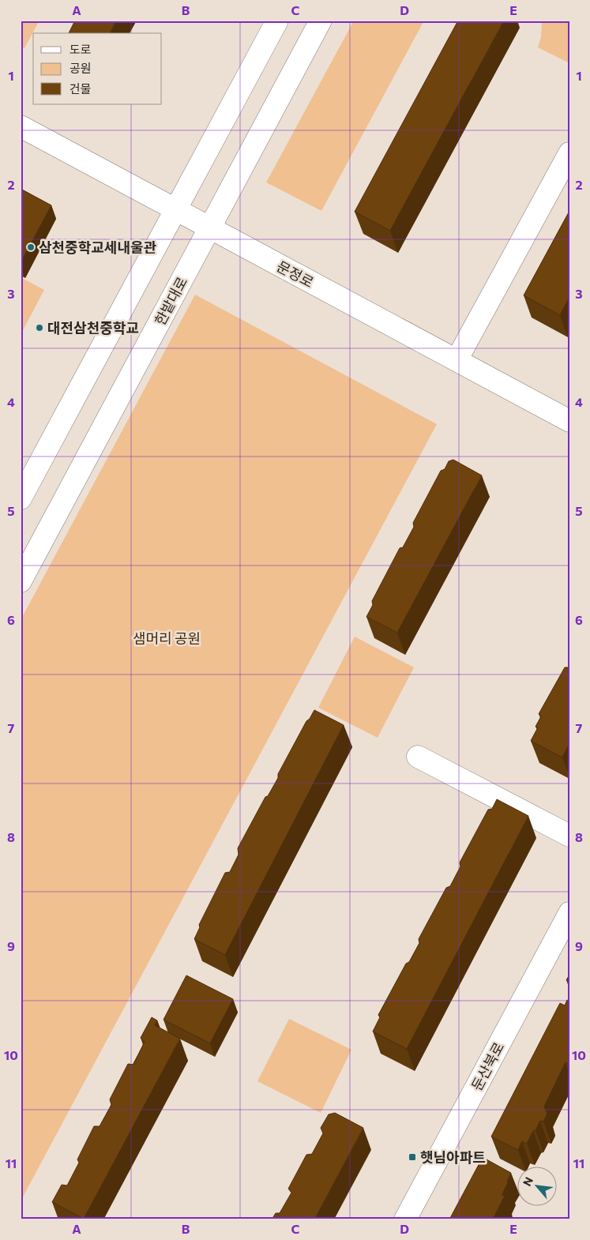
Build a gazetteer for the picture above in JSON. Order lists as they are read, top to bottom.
{
  "streets": {
    "main road": ["문정로", "한밭대로", "둔산북로"]
  },
  "crossings": [
    ["문정로", "한밭대로"]
  ],
  "parks": ["샘머리 공원"],
  "places": {
    "other": ["삼천중학교세내울관", "대전삼천중학교"],
    "transit": ["햇님아파트"]
  },
  "legend": ["도로", "공원", "건물"],
  "north": "top left",
  "grid": {
    "columns": [
      "A",
      "B",
      "C",
      "D",
      "E"
    ],
    "rows": [
      "1",
      "2",
      "3",
      "4",
      "5",
      "6",
      "7",
      "8",
      "9",
      "10",
      "11"
    ]
  }
}
